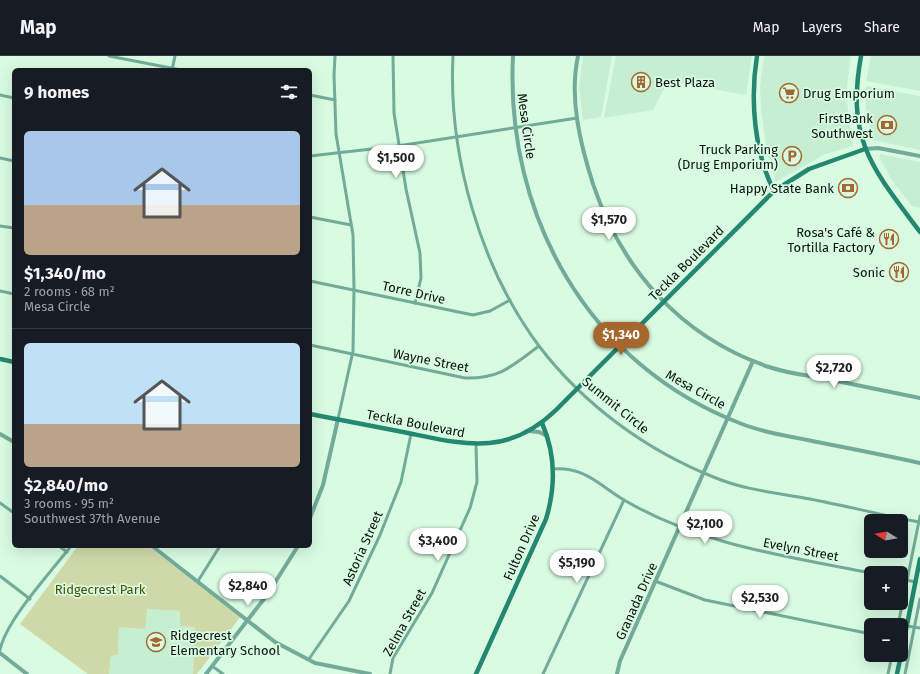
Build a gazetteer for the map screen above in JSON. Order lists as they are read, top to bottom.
{
  "streets": {
    "main road": ["Teckla Boulevard", "Fulton Drive"],
    "street": [
      "Mesa Circle",
      "Torre Drive",
      "Wayne Street",
      "Summit Circle",
      "Astoria Street",
      "Evelyn Street",
      "Granada Drive",
      "Zelma Street"
    ]
  },
  "crossings": [
    ["Mesa Circle", "Teckla Boulevard"],
    ["Mesa Circle", "Granada Drive"],
    ["Teckla Boulevard", "Summit Circle"],
    ["Teckla Boulevard", "Fulton Drive"],
    ["Teckla Boulevard", "Astoria Street"],
    ["Teckla Boulevard", "Zelma Street"],
    ["Torre Drive", "Summit Circle"],
    ["Wayne Street", "Summit Circle"],
    ["Summit Circle", "Granada Drive"],
    ["Fulton Drive", "Evelyn Street"],
    ["Evelyn Street", "Granada Drive"]
  ],
  "parks": ["Ridgecrest Park"],
  "places": {
    "building": ["Best Plaza"],
    "supermarket": ["Drug Emporium"],
    "bank": ["FirstBank Southwest", "Happy State Bank"],
    "parking": ["Truck Parking (Drug Emporium)"],
    "restaurant": ["Rosa's Café & Tortilla Factory", "Sonic"],
    "school or university": ["Ridgecrest Elementary School"]
  },
  "north": "left",
  "page": {
    "header": "Map",
    "nav": ["Map", "Layers", "Share"],
    "heading": "9 homes",
    "list": [
      {
        "name": "$1,340/mo",
        "note": "2 rooms · 68 m² · Mesa Circle"
      },
      {
        "name": "$2,840/mo",
        "note": "3 rooms · 95 m² · Southwest 37th Avenue"
      }
    ],
    "price": [
      "$1,500",
      "$1,570",
      "$1,340",
      "$2,720",
      "$2,100",
      "$3,400",
      "$5,190",
      "$2,840",
      "$2,530"
    ],
    "map_buttons": ["+", "−"]
  }
}
